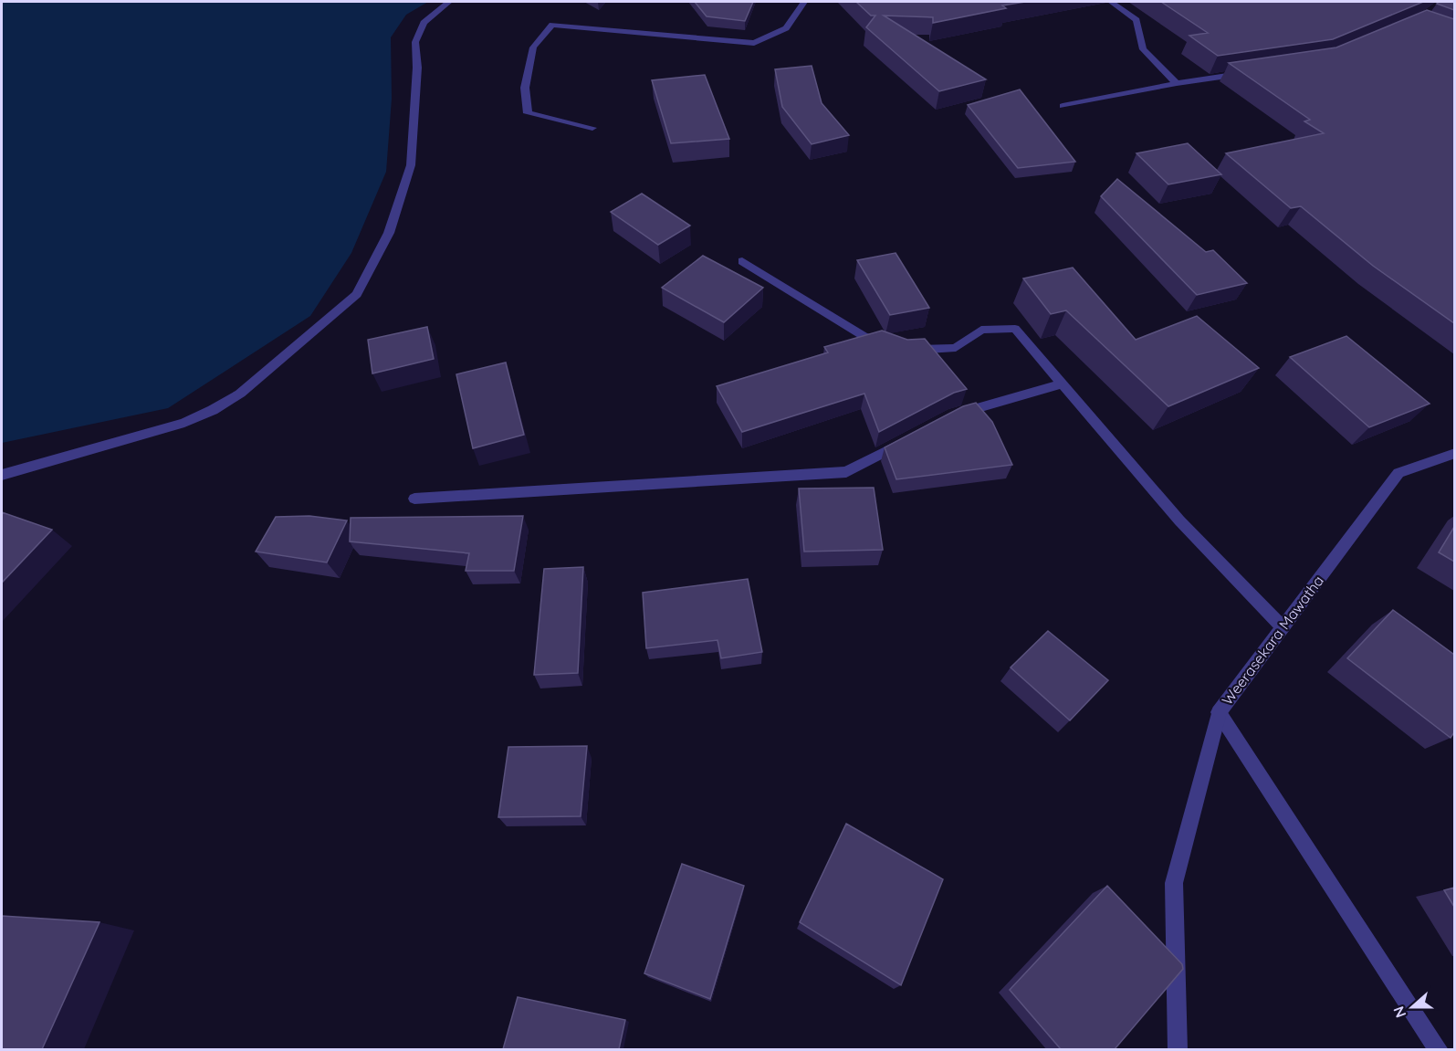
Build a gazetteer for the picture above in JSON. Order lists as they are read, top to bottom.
{
  "streets": {
    "street": ["Weerasekara Mawatha"]
  },
  "north": "left"
}
